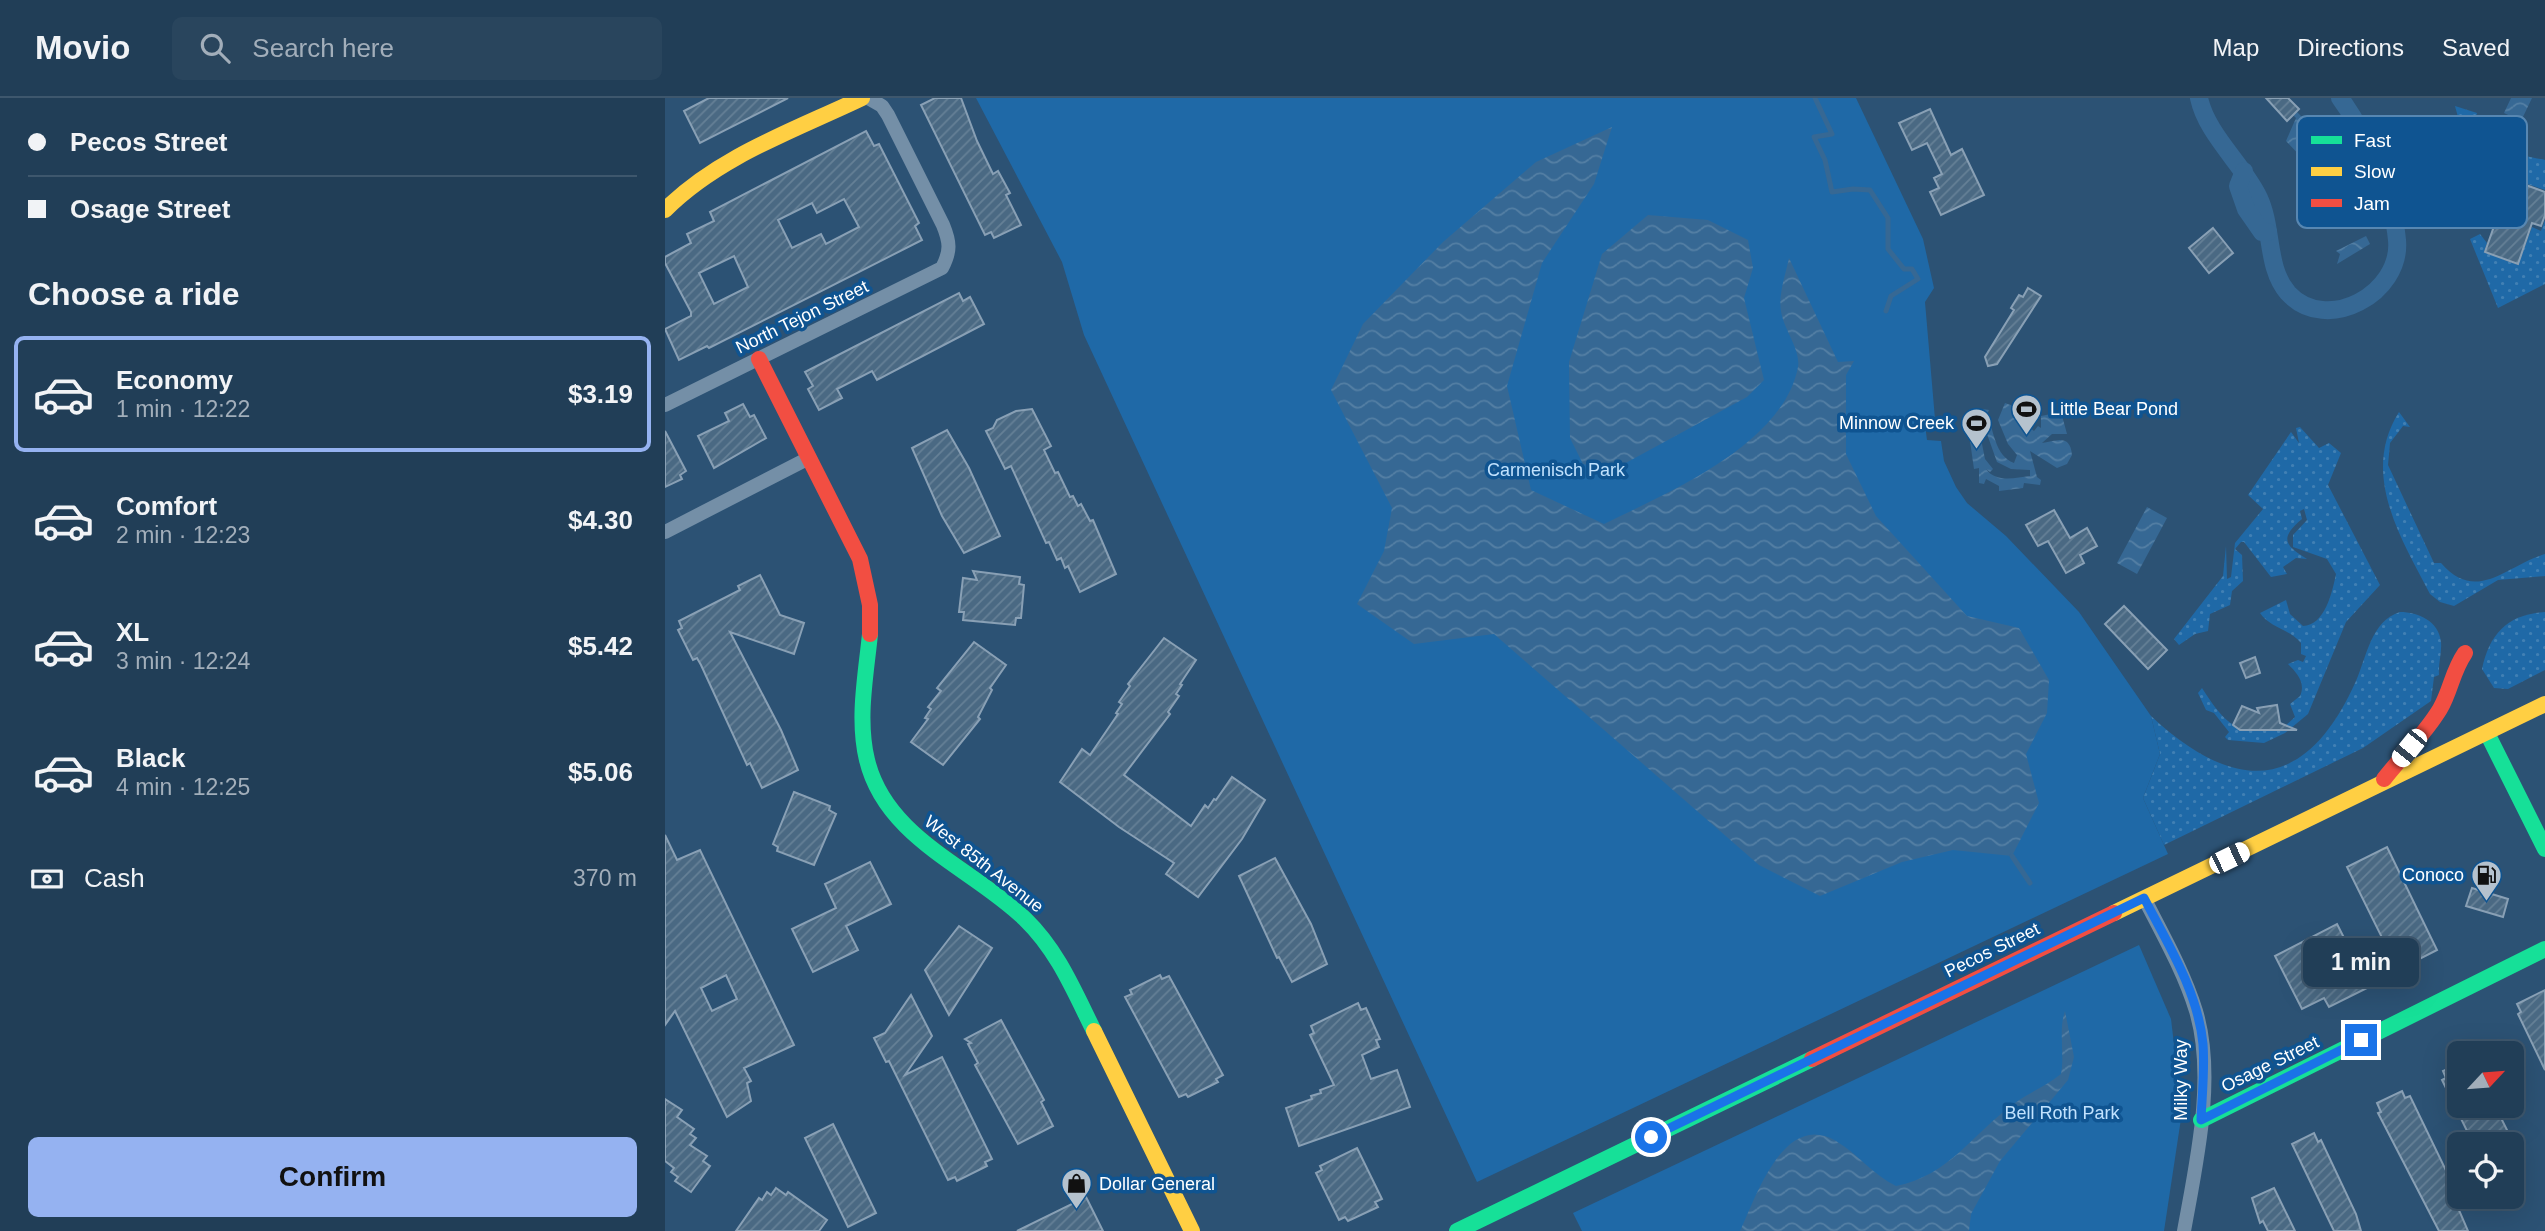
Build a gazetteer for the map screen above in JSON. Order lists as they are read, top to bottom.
{
  "streets": {
    "street": [
      "North Tejon Street",
      "West 85th Avenue",
      "Pecos Street",
      "Osage Street",
      "Milky Way"
    ]
  },
  "crossings": [
    ["North Tejon Street", "West 85th Avenue"],
    ["Pecos Street", "Milky Way"],
    ["Osage Street", "Milky Way"]
  ],
  "parks": ["Carmenisch Park", "Bell Roth Park"],
  "places": {
    "sports": ["Little Bear Pond", "Minnow Creek"],
    "fuel station": ["Conoco"],
    "shop": ["Dollar General"]
  },
  "legend": ["Fast", "Slow", "Jam"],
  "north": "top right",
  "page": {
    "header": "Movio",
    "search": "Search here",
    "nav": ["Map", "Directions", "Saved"],
    "banner": ["Pecos Street", "Osage Street"],
    "heading": "Choose a ride",
    "list": [
      {
        "name": "Economy",
        "note": "1 min · 12:22",
        "value": "$3.19"
      },
      {
        "name": "Comfort",
        "note": "2 min · 12:23",
        "value": "$4.30"
      },
      {
        "name": "XL",
        "note": "3 min · 12:24",
        "value": "$5.42"
      },
      {
        "name": "Black",
        "note": "4 min · 12:25",
        "value": "$5.06"
      }
    ],
    "pay": ["Cash", "370 m"],
    "bubble": "1 min",
    "buttons": "Confirm"
  }
}
